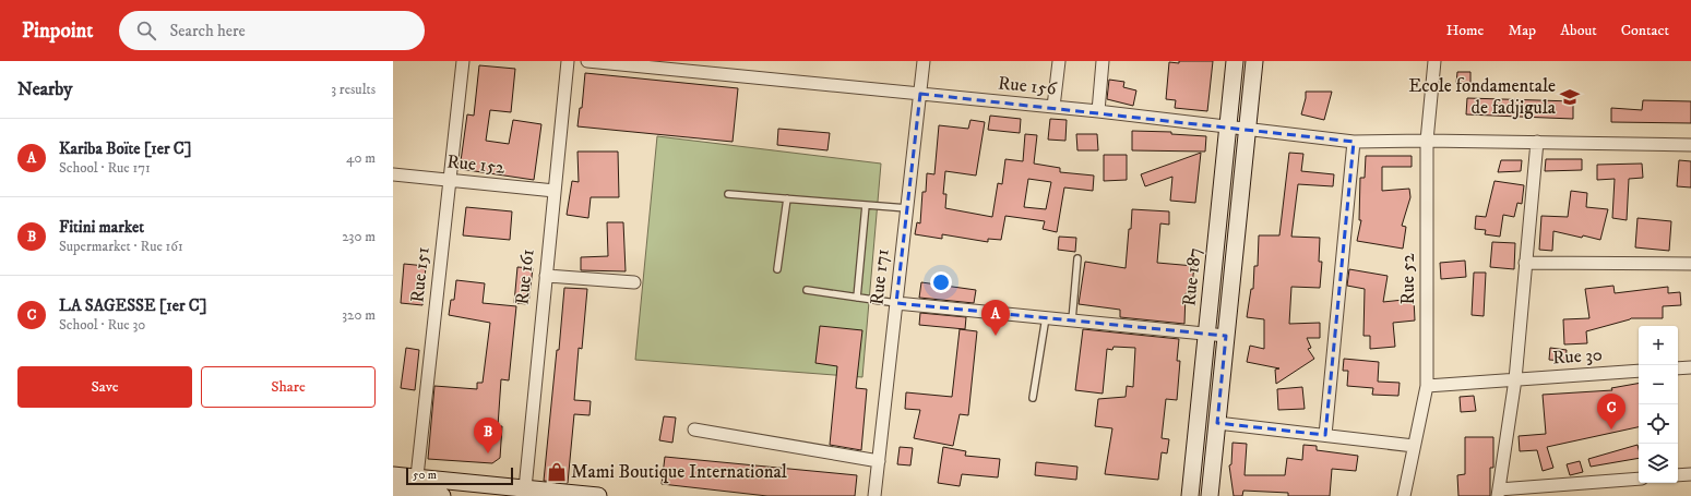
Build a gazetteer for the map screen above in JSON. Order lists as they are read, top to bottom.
{
  "streets": {
    "street": [
      "Rue 156",
      "Rue 152",
      "Rue 151",
      "Rue 161",
      "Rue 171",
      "Rue 187",
      "Rue 52",
      "Rue 30"
    ]
  },
  "crossings": [
    ["Rue 156", "Rue 171"],
    ["Rue 156", "Rue 187"],
    ["Rue 156", "Rue 52"],
    ["Rue 152", "Rue 151"],
    ["Rue 152", "Rue 161"],
    ["Rue 52", "Rue 30"]
  ],
  "places": {
    "school or university": ["Ecole fondamentale de fadjigula"],
    "shop": ["Mami Boutique International"]
  },
  "scale_bar": "50 m",
  "page": {
    "header": "Pinpoint",
    "search": "Search here",
    "nav": [
      "Home",
      "Map",
      "About",
      "Contact"
    ],
    "heading": ["Nearby", "3 results"],
    "list": [
      {
        "mark": "A",
        "name": "Kariba Boïte [1er C]",
        "note": "School · Rue 171",
        "value": "40 m"
      },
      {
        "mark": "B",
        "name": "Fitini market",
        "note": "Supermarket · Rue 161",
        "value": "230 m"
      },
      {
        "mark": "C",
        "name": "LA SAGESSE [1er C]",
        "note": "School · Rue 30",
        "value": "320 m"
      }
    ],
    "pins": ["A", "C", "B"],
    "map_buttons": ["+", "−"],
    "buttons": ["Save", "Share"],
    "scale": "50 m"
  }
}
